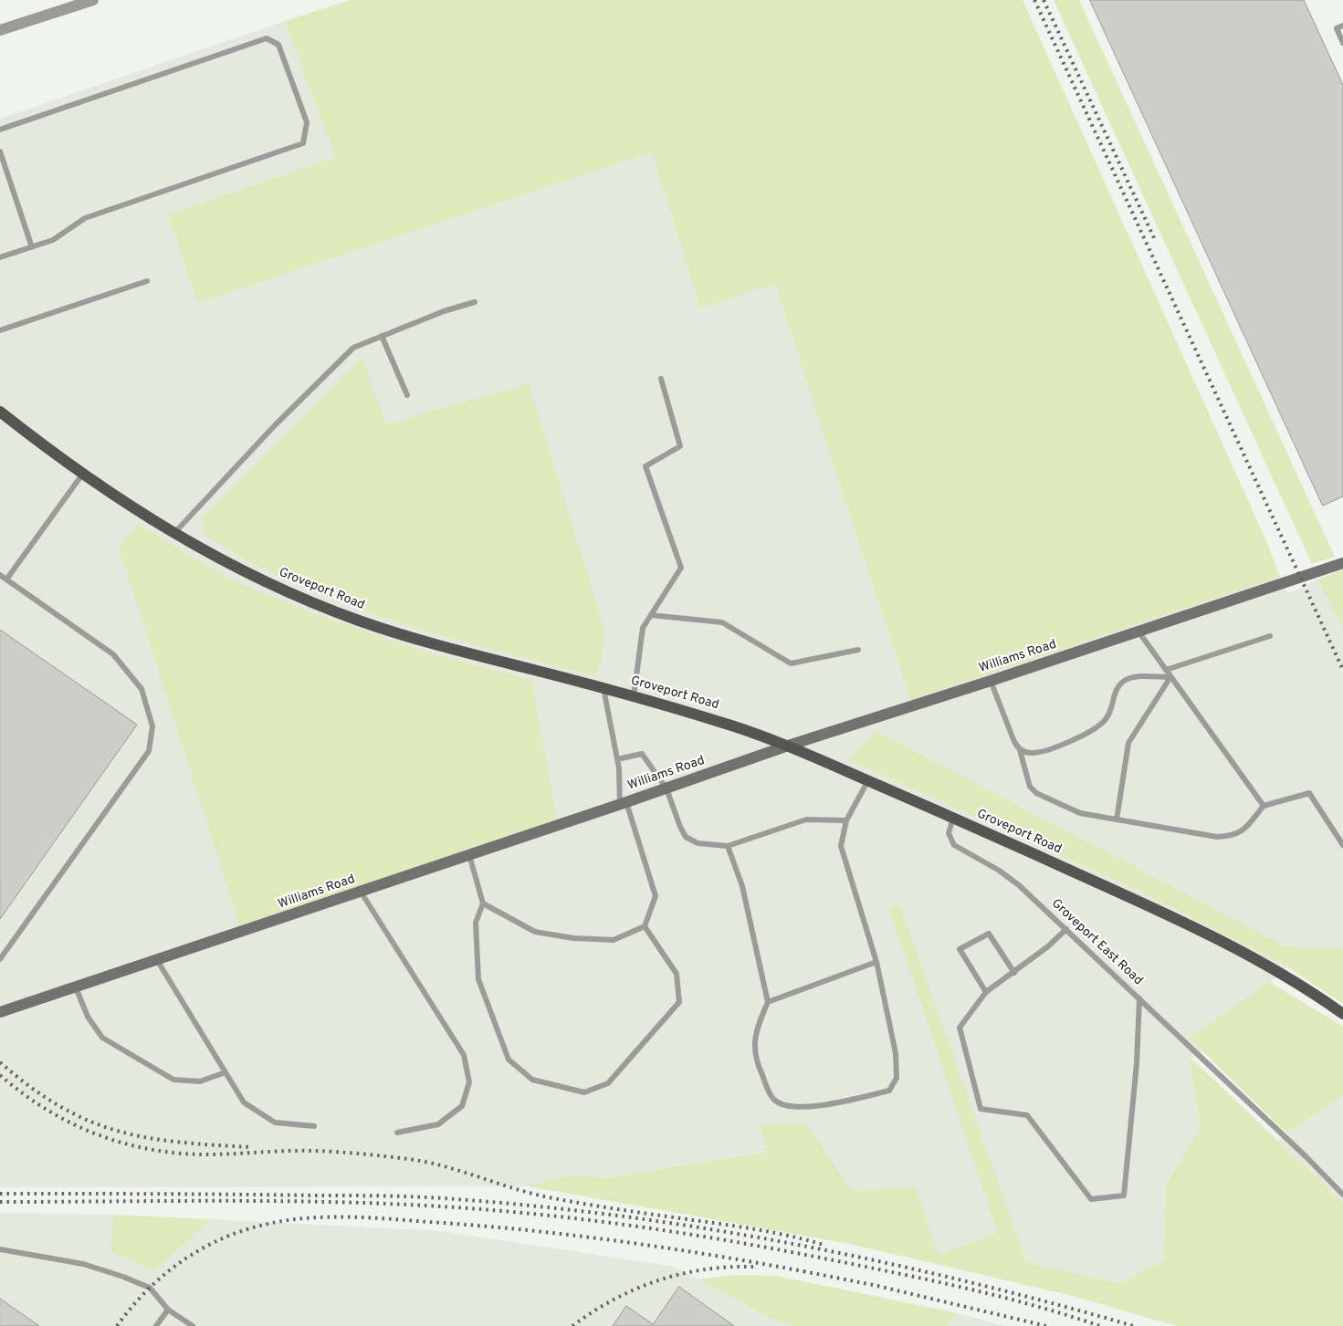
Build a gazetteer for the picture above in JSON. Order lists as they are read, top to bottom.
{
  "streets": {
    "main road": ["Groveport Road", "Williams Road"],
    "lane": ["Groveport East Road"]
  },
  "crossings": [
    ["Groveport Road", "Williams Road"],
    ["Groveport Road", "Groveport East Road"]
  ]
}
